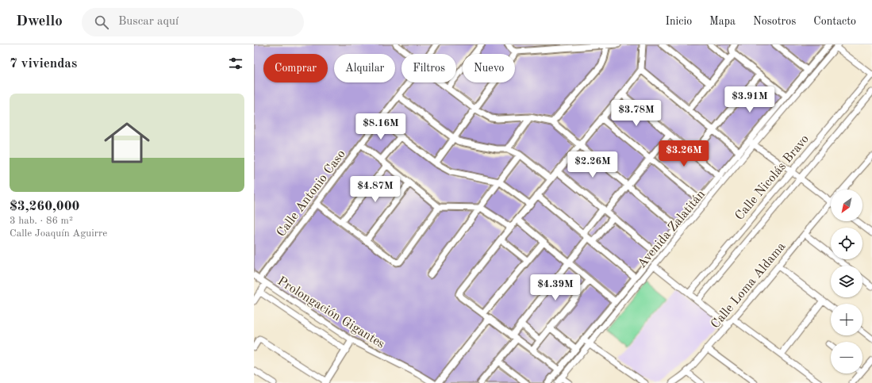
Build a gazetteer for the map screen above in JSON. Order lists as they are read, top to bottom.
{
  "streets": {
    "street": [
      "Calle Nicolás Bravo",
      "Calle Antonio Caso",
      "Avenida Zalatitán",
      "Calle Loma Aldama",
      "Prolongación Gigantes"
    ]
  },
  "crossings": [
    ["Calle Antonio Caso", "Prolongación Gigantes"]
  ],
  "north": "bottom left",
  "page": {
    "header": "Dwello",
    "search": "Buscar aquí",
    "nav": [
      "Inicio",
      "Mapa",
      "Nosotros",
      "Contacto"
    ],
    "heading": "7 viviendas",
    "chip": [
      "Comprar",
      "Alquilar",
      "Filtros",
      "Nuevo"
    ],
    "list": [
      {
        "name": "$3,260,000",
        "note": "3 hab. · 86 m² · Calle Joaquín Aguirre"
      }
    ],
    "price": [
      "$3.91M",
      "$3.78M",
      "$8.16M",
      "$3.26M",
      "$2.26M",
      "$4.87M",
      "$4.39M"
    ],
    "map_buttons": ["+", "−"]
  }
}
